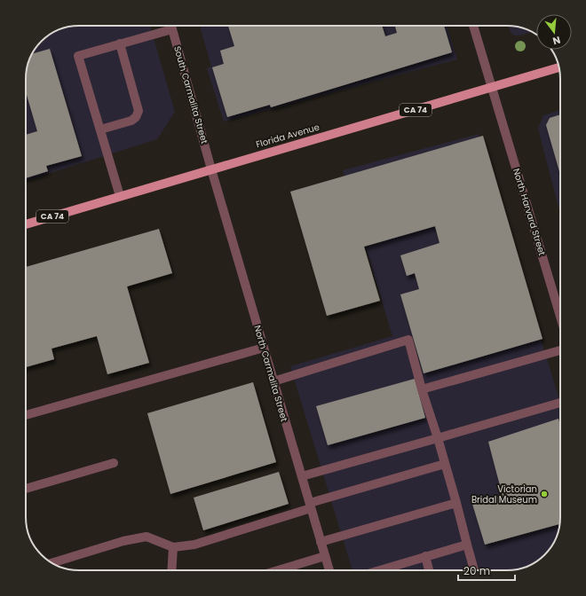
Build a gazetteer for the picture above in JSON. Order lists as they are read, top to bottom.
{
  "streets": {
    "main road": ["CA 74", "Florida Avenue"],
    "street": ["South Carmalita Street", "North Harvard Street", "North Carmalita Street"]
  },
  "crossings": [
    ["South Carmalita Street", "Florida Avenue"],
    ["South Carmalita Street", "North Carmalita Street"],
    ["Florida Avenue", "North Harvard Street"],
    ["Florida Avenue", "North Carmalita Street"]
  ],
  "places": ["Victorian Bridal Museum"],
  "scale_bar": "20 m",
  "north": "bottom"
}
